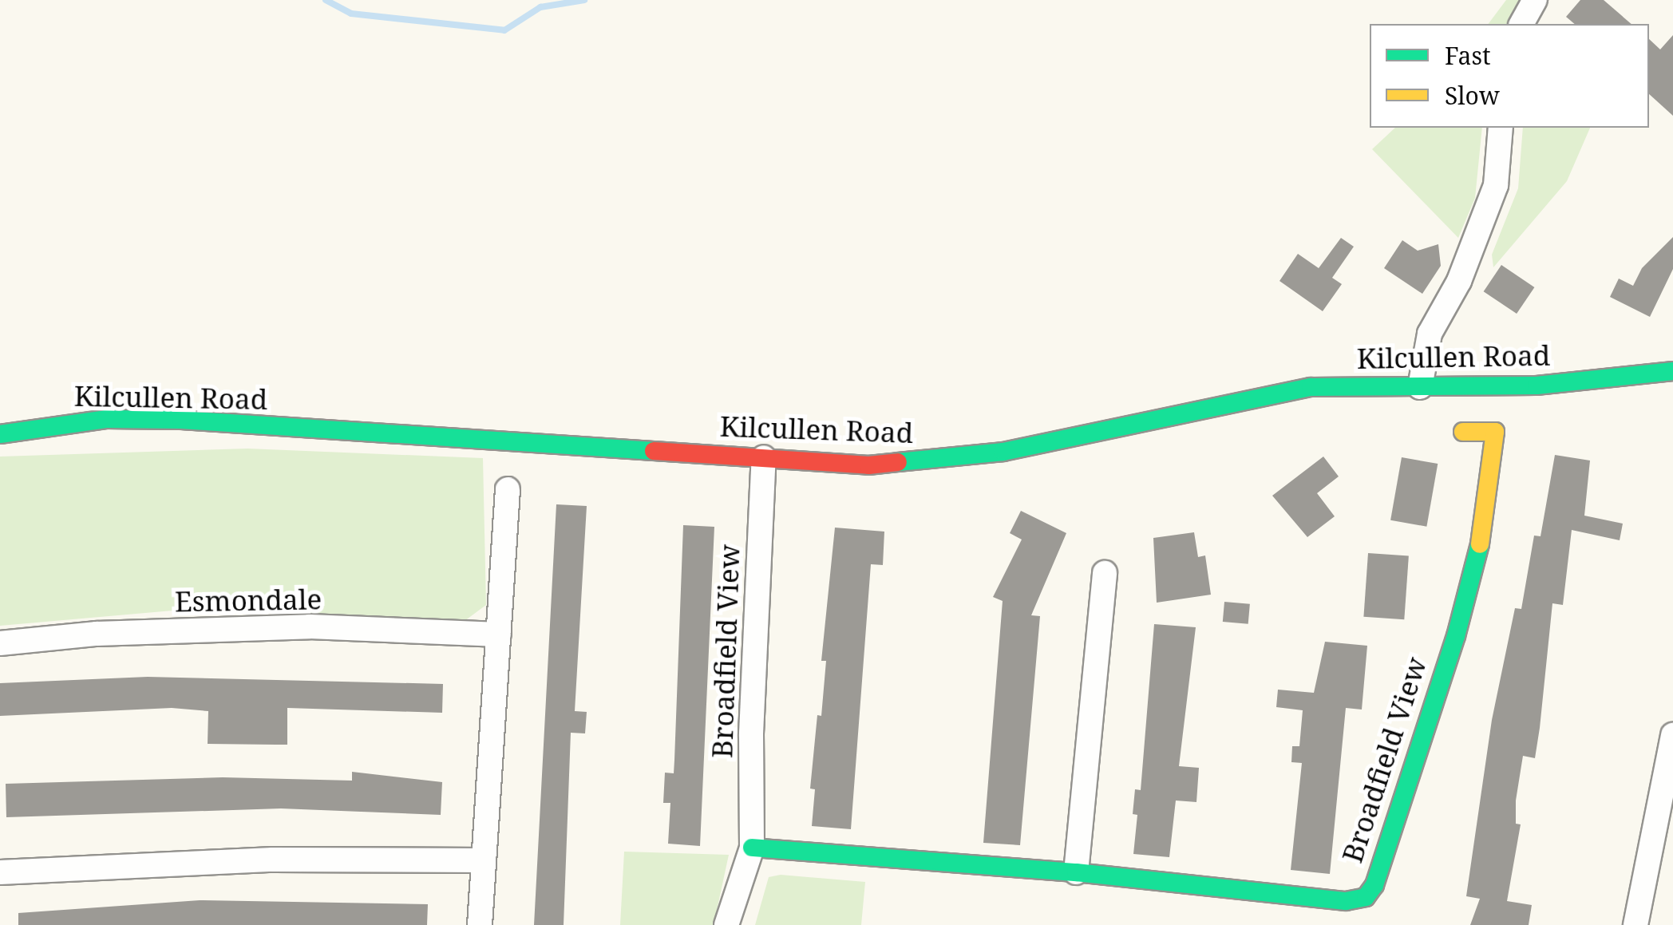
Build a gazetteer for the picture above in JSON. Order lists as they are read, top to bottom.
{
  "streets": {
    "main road": ["Kilcullen Road", "Broadfield View"],
    "street": ["Esmondale"]
  },
  "crossings": [
    ["Kilcullen Road", "Broadfield View"]
  ],
  "legend": ["Fast", "Slow"]
}
